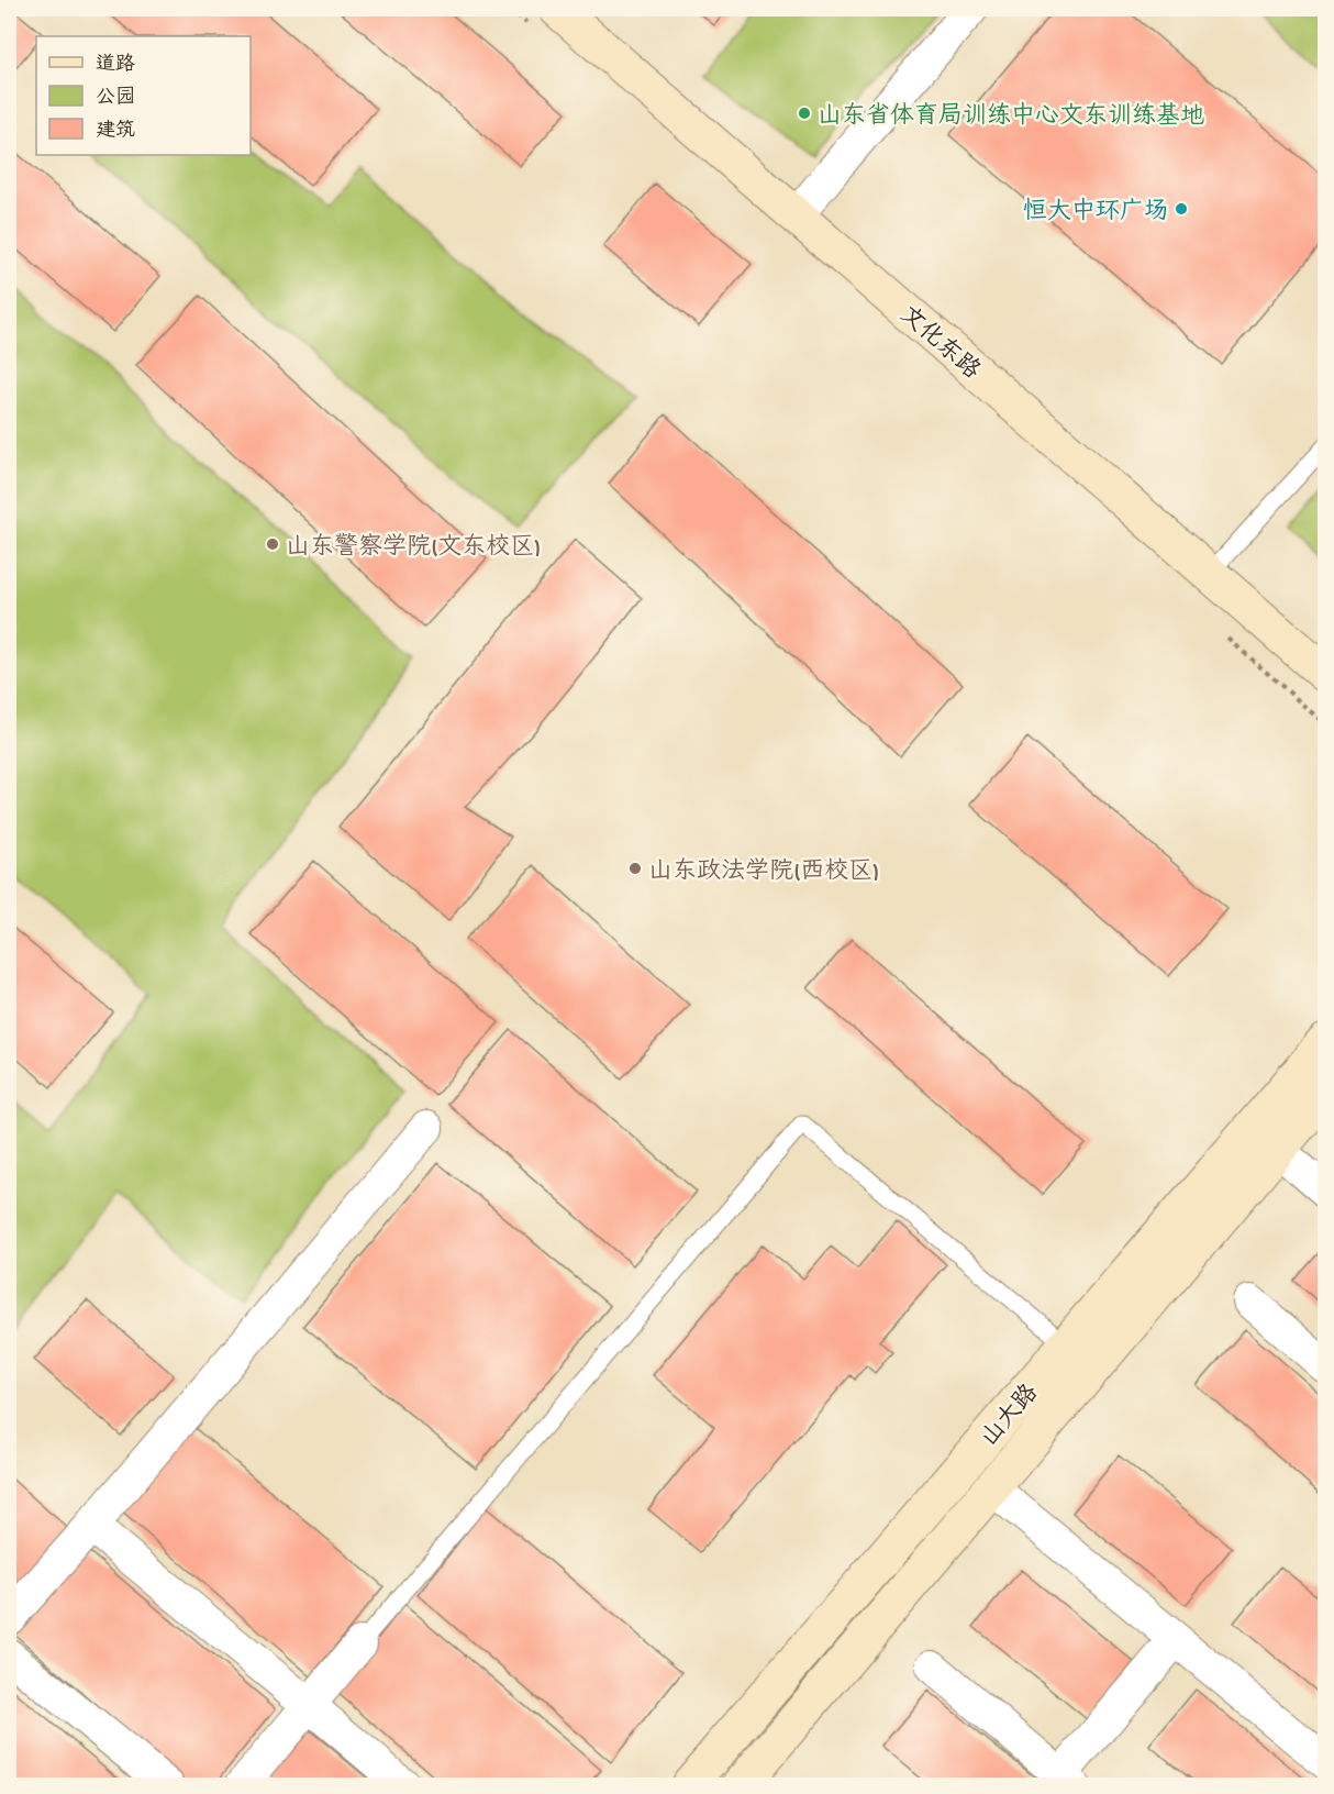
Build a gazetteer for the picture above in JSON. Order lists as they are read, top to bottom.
{
  "streets": {
    "main road": ["文化东路", "山大路"]
  },
  "places": [
    "山东省体育局训练中心文东训练基地",
    "恒大中环广场",
    "山东警察学院(文东校区)",
    "山东政法学院(西校区)"
  ],
  "legend": ["道路", "公园", "建筑"]
}
